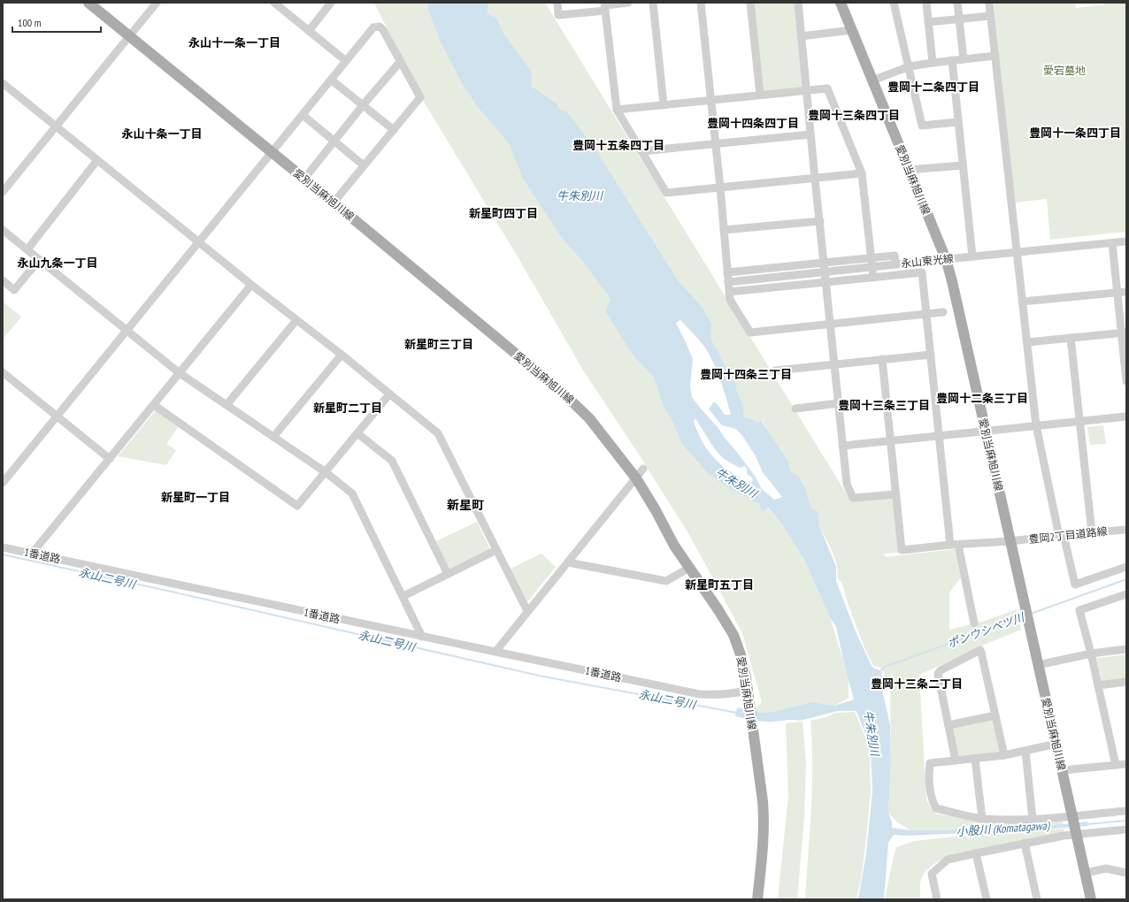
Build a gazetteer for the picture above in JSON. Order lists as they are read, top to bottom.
{
  "streets": {
    "main road": ["愛別当麻旭川線"],
    "street": ["永山東光線", "豊岡2丁目道路線", "1番道路"]
  },
  "crossings": [
    ["愛別当麻旭川線", "永山東光線"],
    ["愛別当麻旭川線", "豊岡2丁目道路線"],
    ["愛別当麻旭川線", "1番道路"]
  ],
  "districts": [
    "永山十一条一丁目",
    "豊岡十二条四丁目",
    "豊岡十三条四丁目",
    "豊岡十四条四丁目",
    "豊岡十一条四丁目",
    "永山十条一丁目",
    "豊岡十五条四丁目",
    "新星町四丁目",
    "永山九条一丁目",
    "新星町三丁目",
    "豊岡十四条三丁目",
    "豊岡十二条三丁目",
    "豊岡十三条三丁目",
    "新星町二丁目",
    "新星町一丁目",
    "新星町",
    "新星町五丁目",
    "豊岡十三条二丁目"
  ],
  "water": [
    "牛朱別川",
    "永山二号川",
    "ポンウシベツ川",
    "小股川 (Komatagawa)"
  ],
  "parks": ["愛宕墓地"],
  "scale_bar": "100 m"
}
